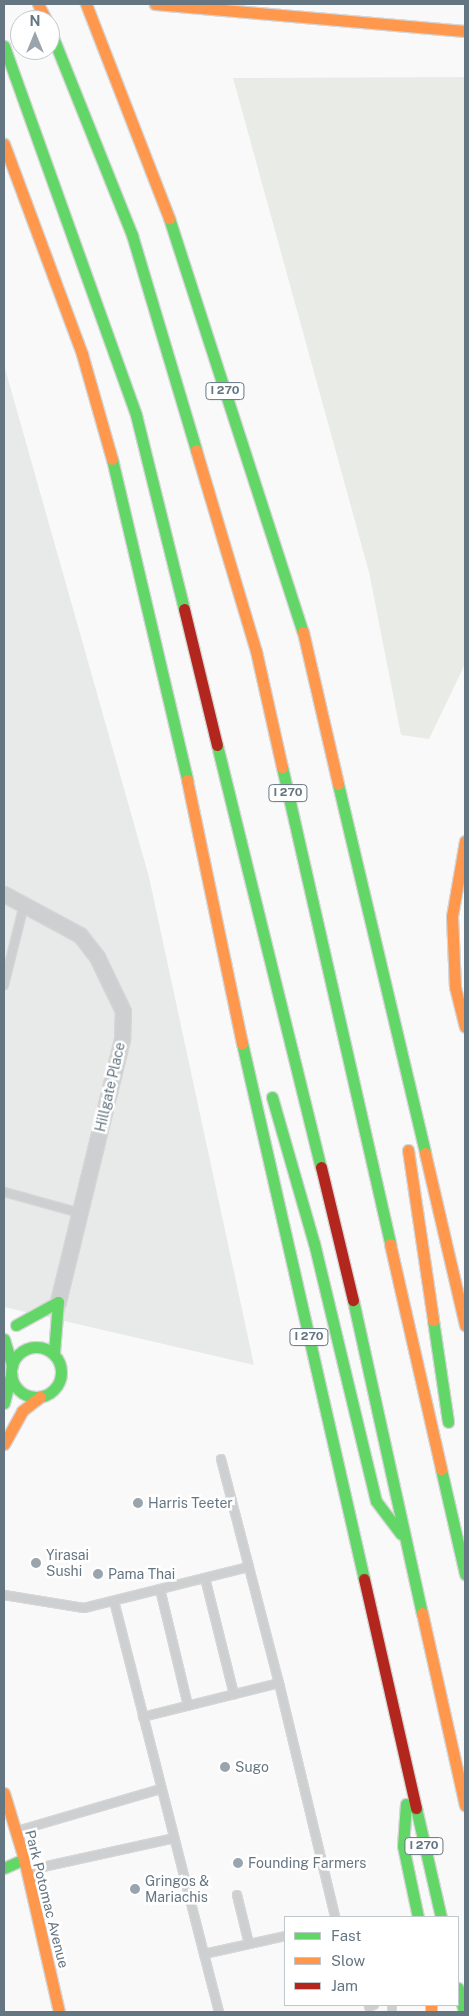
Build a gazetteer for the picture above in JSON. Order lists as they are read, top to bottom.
{
  "streets": {
    "main road": ["I 270", "Park Potomac Avenue"],
    "street": ["Hillgate Place"]
  },
  "places": [
    "Harris Teeter",
    "Yirasai Sushi",
    "Pama Thai",
    "Sugo",
    "Founding Farmers",
    "Gringos & Mariachis"
  ],
  "legend": ["Fast", "Slow", "Jam"],
  "north": "top"
}
